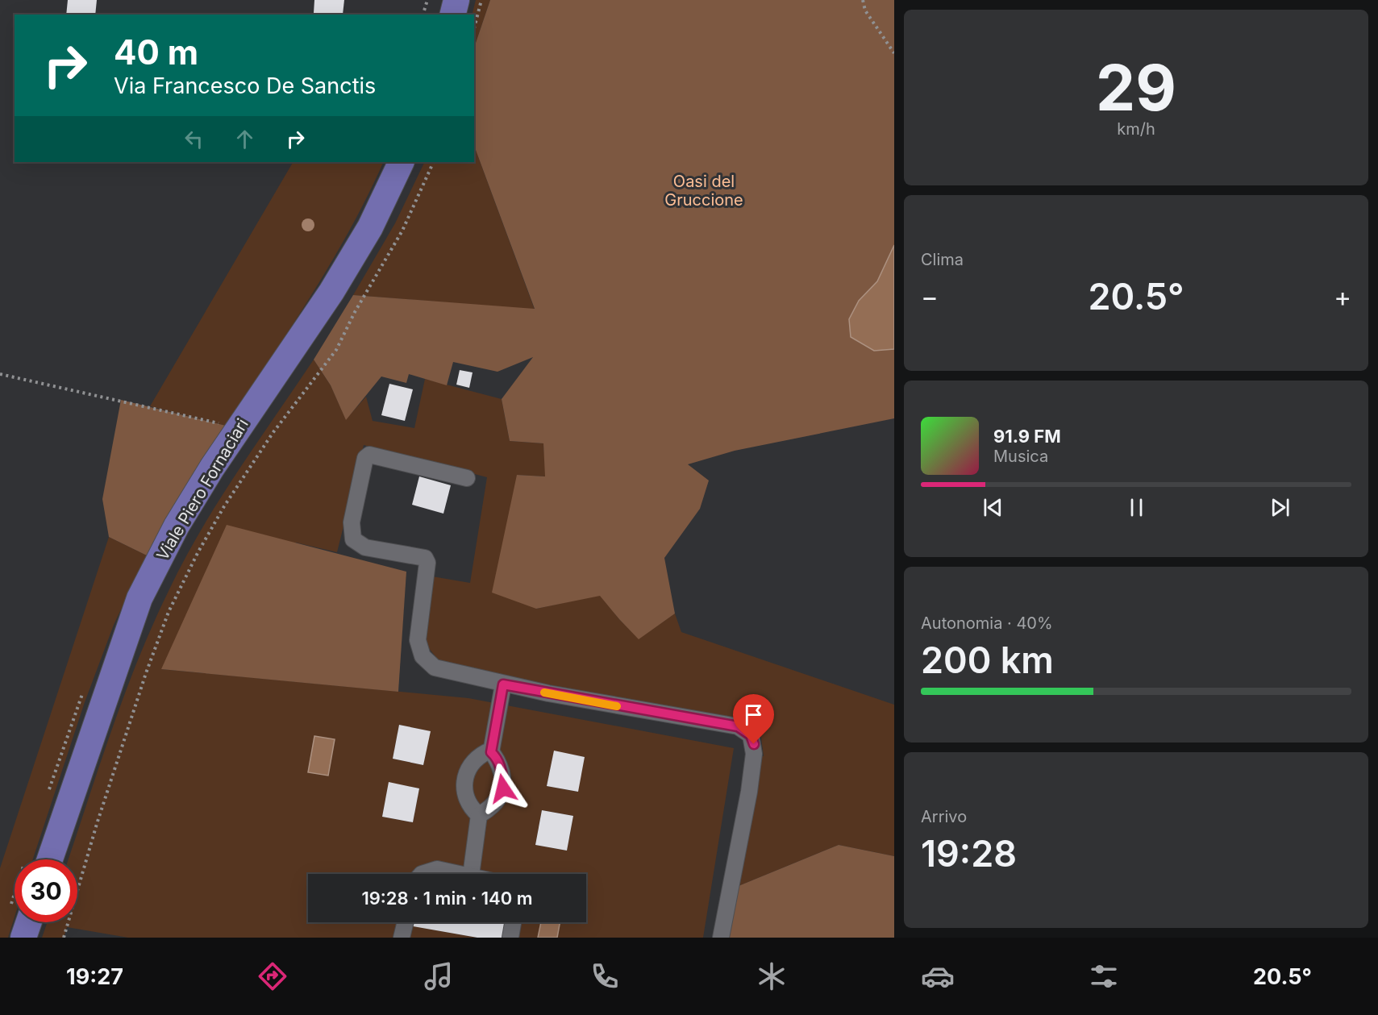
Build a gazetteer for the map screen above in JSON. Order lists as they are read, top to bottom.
{
  "streets": {
    "main road": ["Viale Piero Fornaciari"]
  },
  "parks": ["Oasi del Gruccione"],
  "page": {
    "tile": [
      ["29", "km/h"],
      "Clima",
      ["Autonomia · 40%", "200 km"],
      ["Arrivo", "19:28"]
    ],
    "turn": ["40 m", "Via Francesco De Sanctis"],
    "heat": ["−", "20.5°", "+"],
    "song": ["91.9 FM", "Musica"],
    "limit": "30",
    "trip": "19:28 · 1 min · 140 m",
    "tabs": ["19:27", "20.5°"]
  }
}
